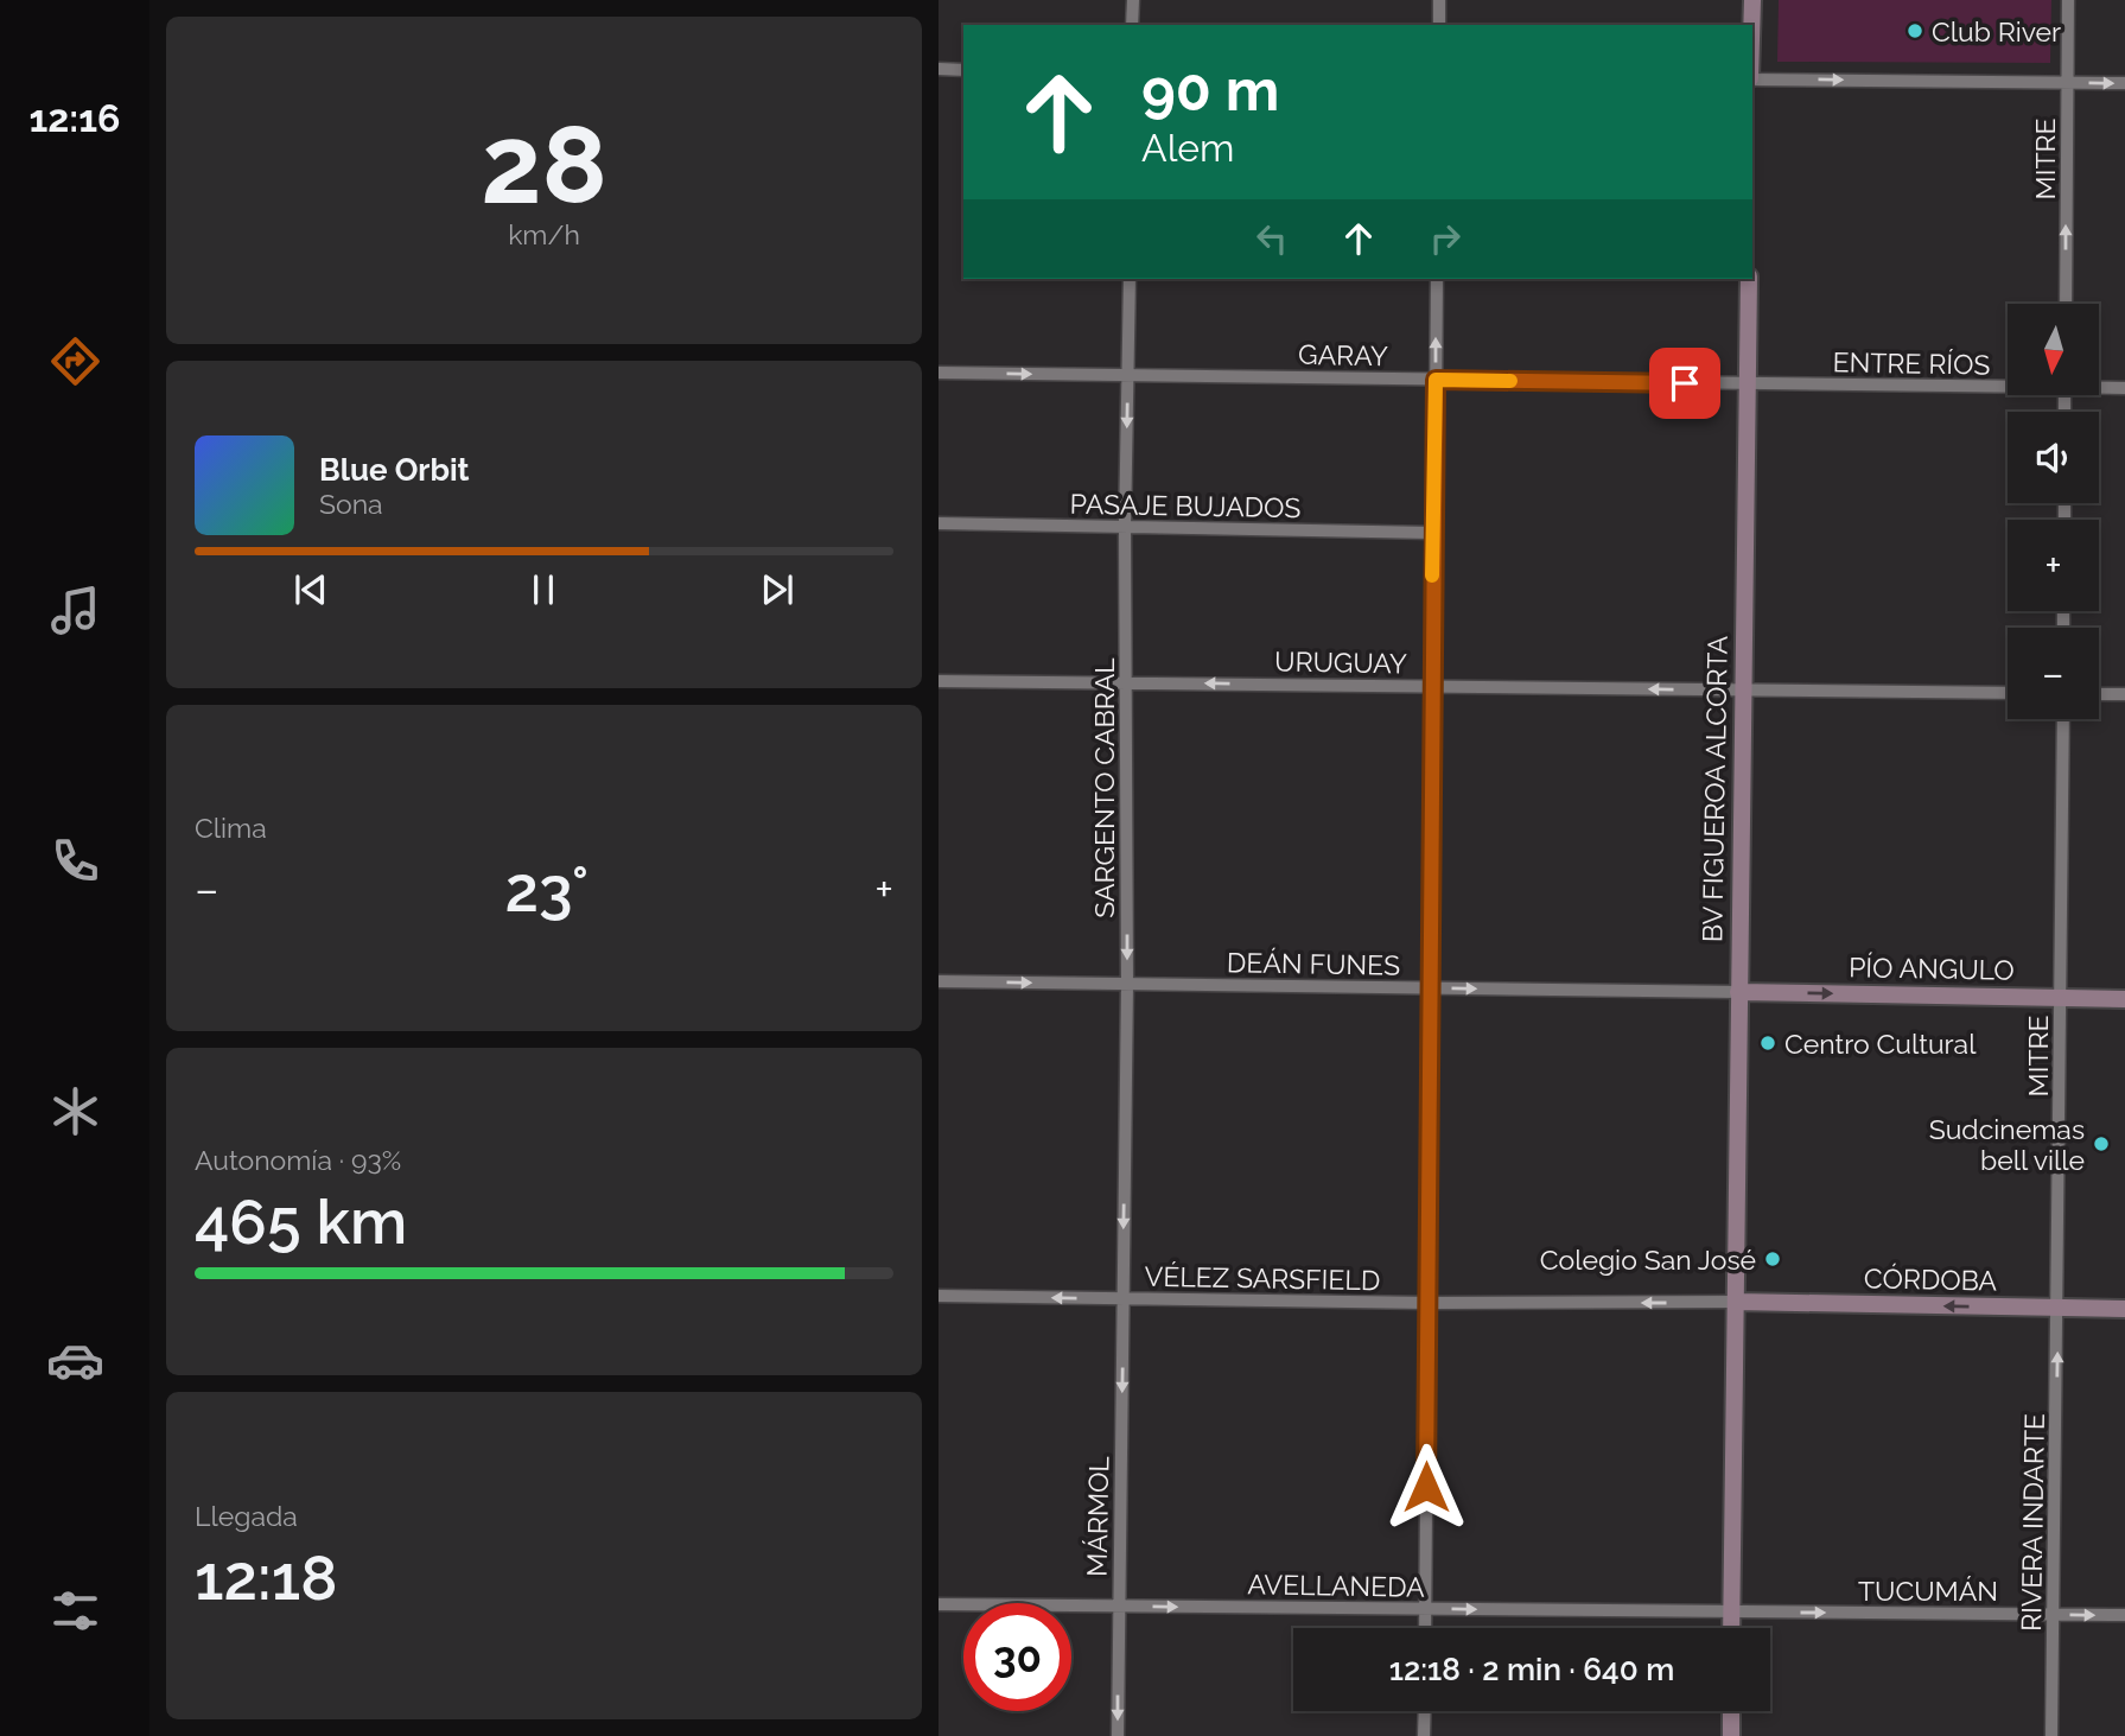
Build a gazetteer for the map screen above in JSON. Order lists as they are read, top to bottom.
{
  "streets": {
    "main road": ["BV FIGUEROA ALCORTA", "PÍO ANGULO", "CÓRDOBA"],
    "street": [
      "MITRE",
      "GARAY",
      "ENTRE RÍOS",
      "PASAJE BUJADOS",
      "URUGUAY",
      "SARGENTO CABRAL",
      "DEÁN FUNES",
      "VÉLEZ SARSFIELD",
      "MÁRMOL",
      "RIVERA INDARTE",
      "AVELLANEDA",
      "TUCUMÁN"
    ]
  },
  "crossings": [
    ["MITRE", "PÍO ANGULO"],
    ["MITRE", "CÓRDOBA"],
    ["MITRE", "RIVERA INDARTE"],
    ["GARAY", "ENTRE RÍOS"],
    ["GARAY", "SARGENTO CABRAL"],
    ["GARAY", "BV FIGUEROA ALCORTA"],
    ["ENTRE RÍOS", "BV FIGUEROA ALCORTA"],
    ["PASAJE BUJADOS", "SARGENTO CABRAL"],
    ["URUGUAY", "SARGENTO CABRAL"],
    ["URUGUAY", "BV FIGUEROA ALCORTA"],
    ["SARGENTO CABRAL", "DEÁN FUNES"],
    ["SARGENTO CABRAL", "VÉLEZ SARSFIELD"],
    ["SARGENTO CABRAL", "MÁRMOL"],
    ["BV FIGUEROA ALCORTA", "DEÁN FUNES"],
    ["BV FIGUEROA ALCORTA", "PÍO ANGULO"],
    ["BV FIGUEROA ALCORTA", "VÉLEZ SARSFIELD"],
    ["BV FIGUEROA ALCORTA", "CÓRDOBA"],
    ["BV FIGUEROA ALCORTA", "AVELLANEDA"],
    ["BV FIGUEROA ALCORTA", "TUCUMÁN"],
    ["DEÁN FUNES", "PÍO ANGULO"],
    ["VÉLEZ SARSFIELD", "CÓRDOBA"],
    ["VÉLEZ SARSFIELD", "MÁRMOL"],
    ["CÓRDOBA", "RIVERA INDARTE"],
    ["MÁRMOL", "AVELLANEDA"],
    ["RIVERA INDARTE", "TUCUMÁN"],
    ["AVELLANEDA", "TUCUMÁN"]
  ],
  "one_way": [
    "URUGUAY",
    "SARGENTO CABRAL",
    "DEÁN FUNES",
    "PÍO ANGULO",
    "VÉLEZ SARSFIELD",
    "CÓRDOBA",
    "MÁRMOL",
    "RIVERA INDARTE",
    "AVELLANEDA",
    "TUCUMÁN"
  ],
  "places": [
    "Club River",
    "Centro Cultural",
    "Sudcinemas bell ville",
    "Colegio San José"
  ],
  "north": "bottom",
  "page": {
    "tabs": "12:16",
    "tile": [
      ["28", "km/h"],
      "Clima",
      ["Autonomía · 93%", "465 km"],
      ["Llegada", "12:18"]
    ],
    "turn": ["90 m", "Alem"],
    "map_buttons": ["+", "−"],
    "song": ["Blue Orbit", "Sona"],
    "heat": ["−", "23°", "+"],
    "limit": "30",
    "trip": "12:18 · 2 min · 640 m"
  }
}
